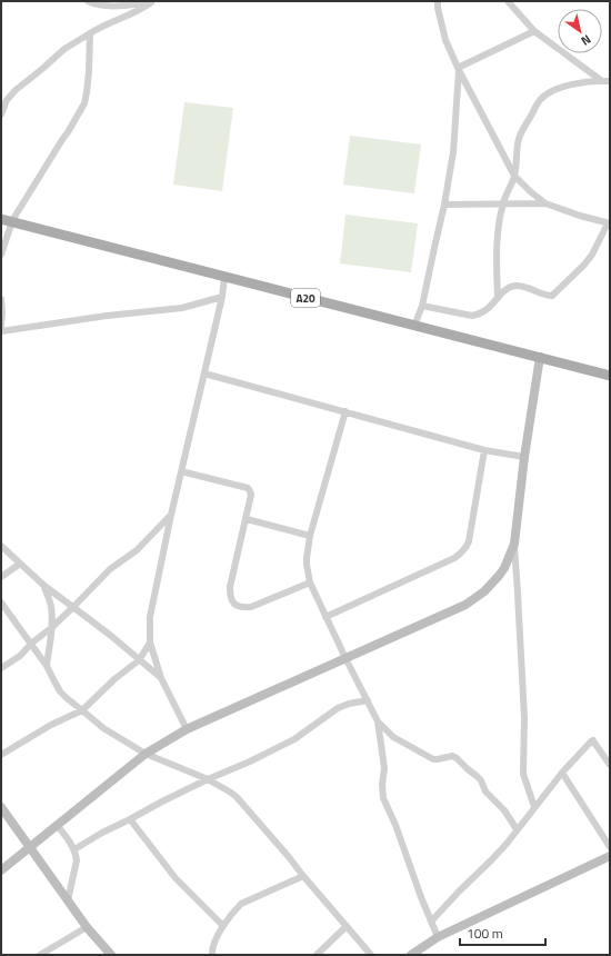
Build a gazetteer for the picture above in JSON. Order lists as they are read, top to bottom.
{
  "streets": {
    "main road": ["A20"]
  },
  "scale_bar": "100 m",
  "north": "bottom right"
}
